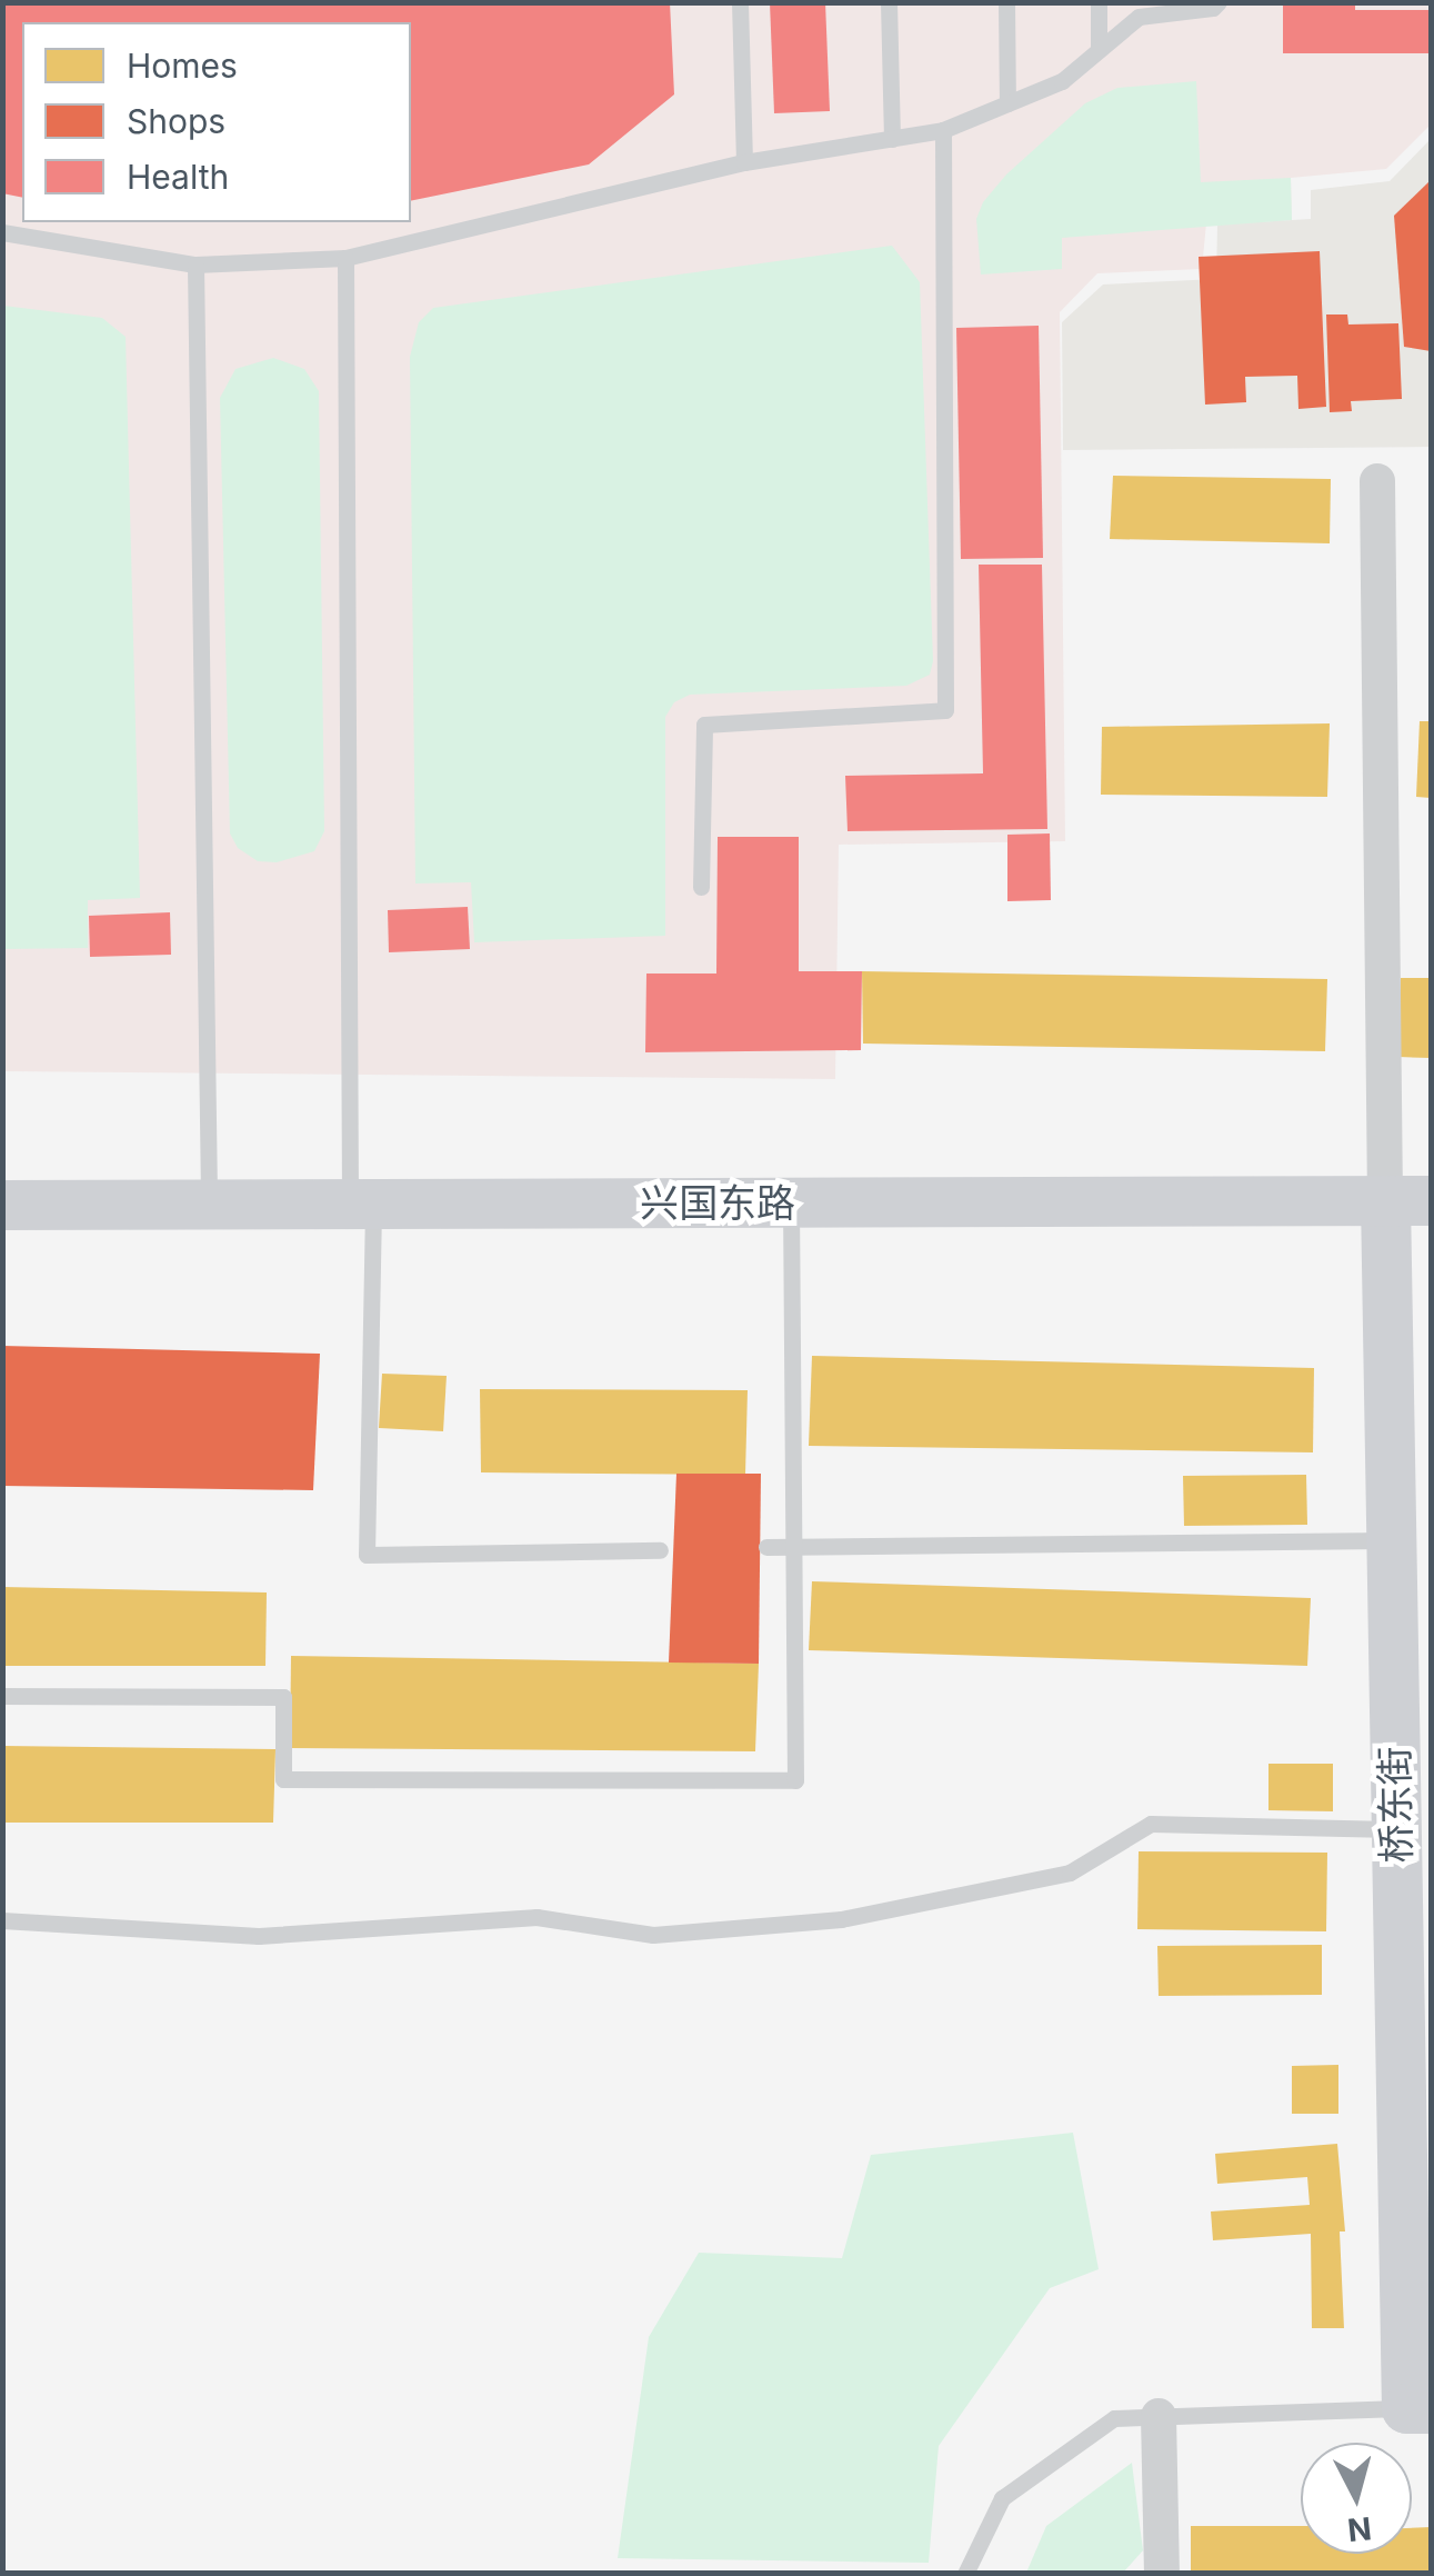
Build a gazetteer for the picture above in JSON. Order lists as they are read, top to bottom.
{
  "streets": {
    "main road": ["兴国东路", "桥东街"]
  },
  "crossings": [
    ["兴国东路", "桥东街"]
  ],
  "legend": ["Homes", "Shops", "Health"],
  "north": "bottom"
}
